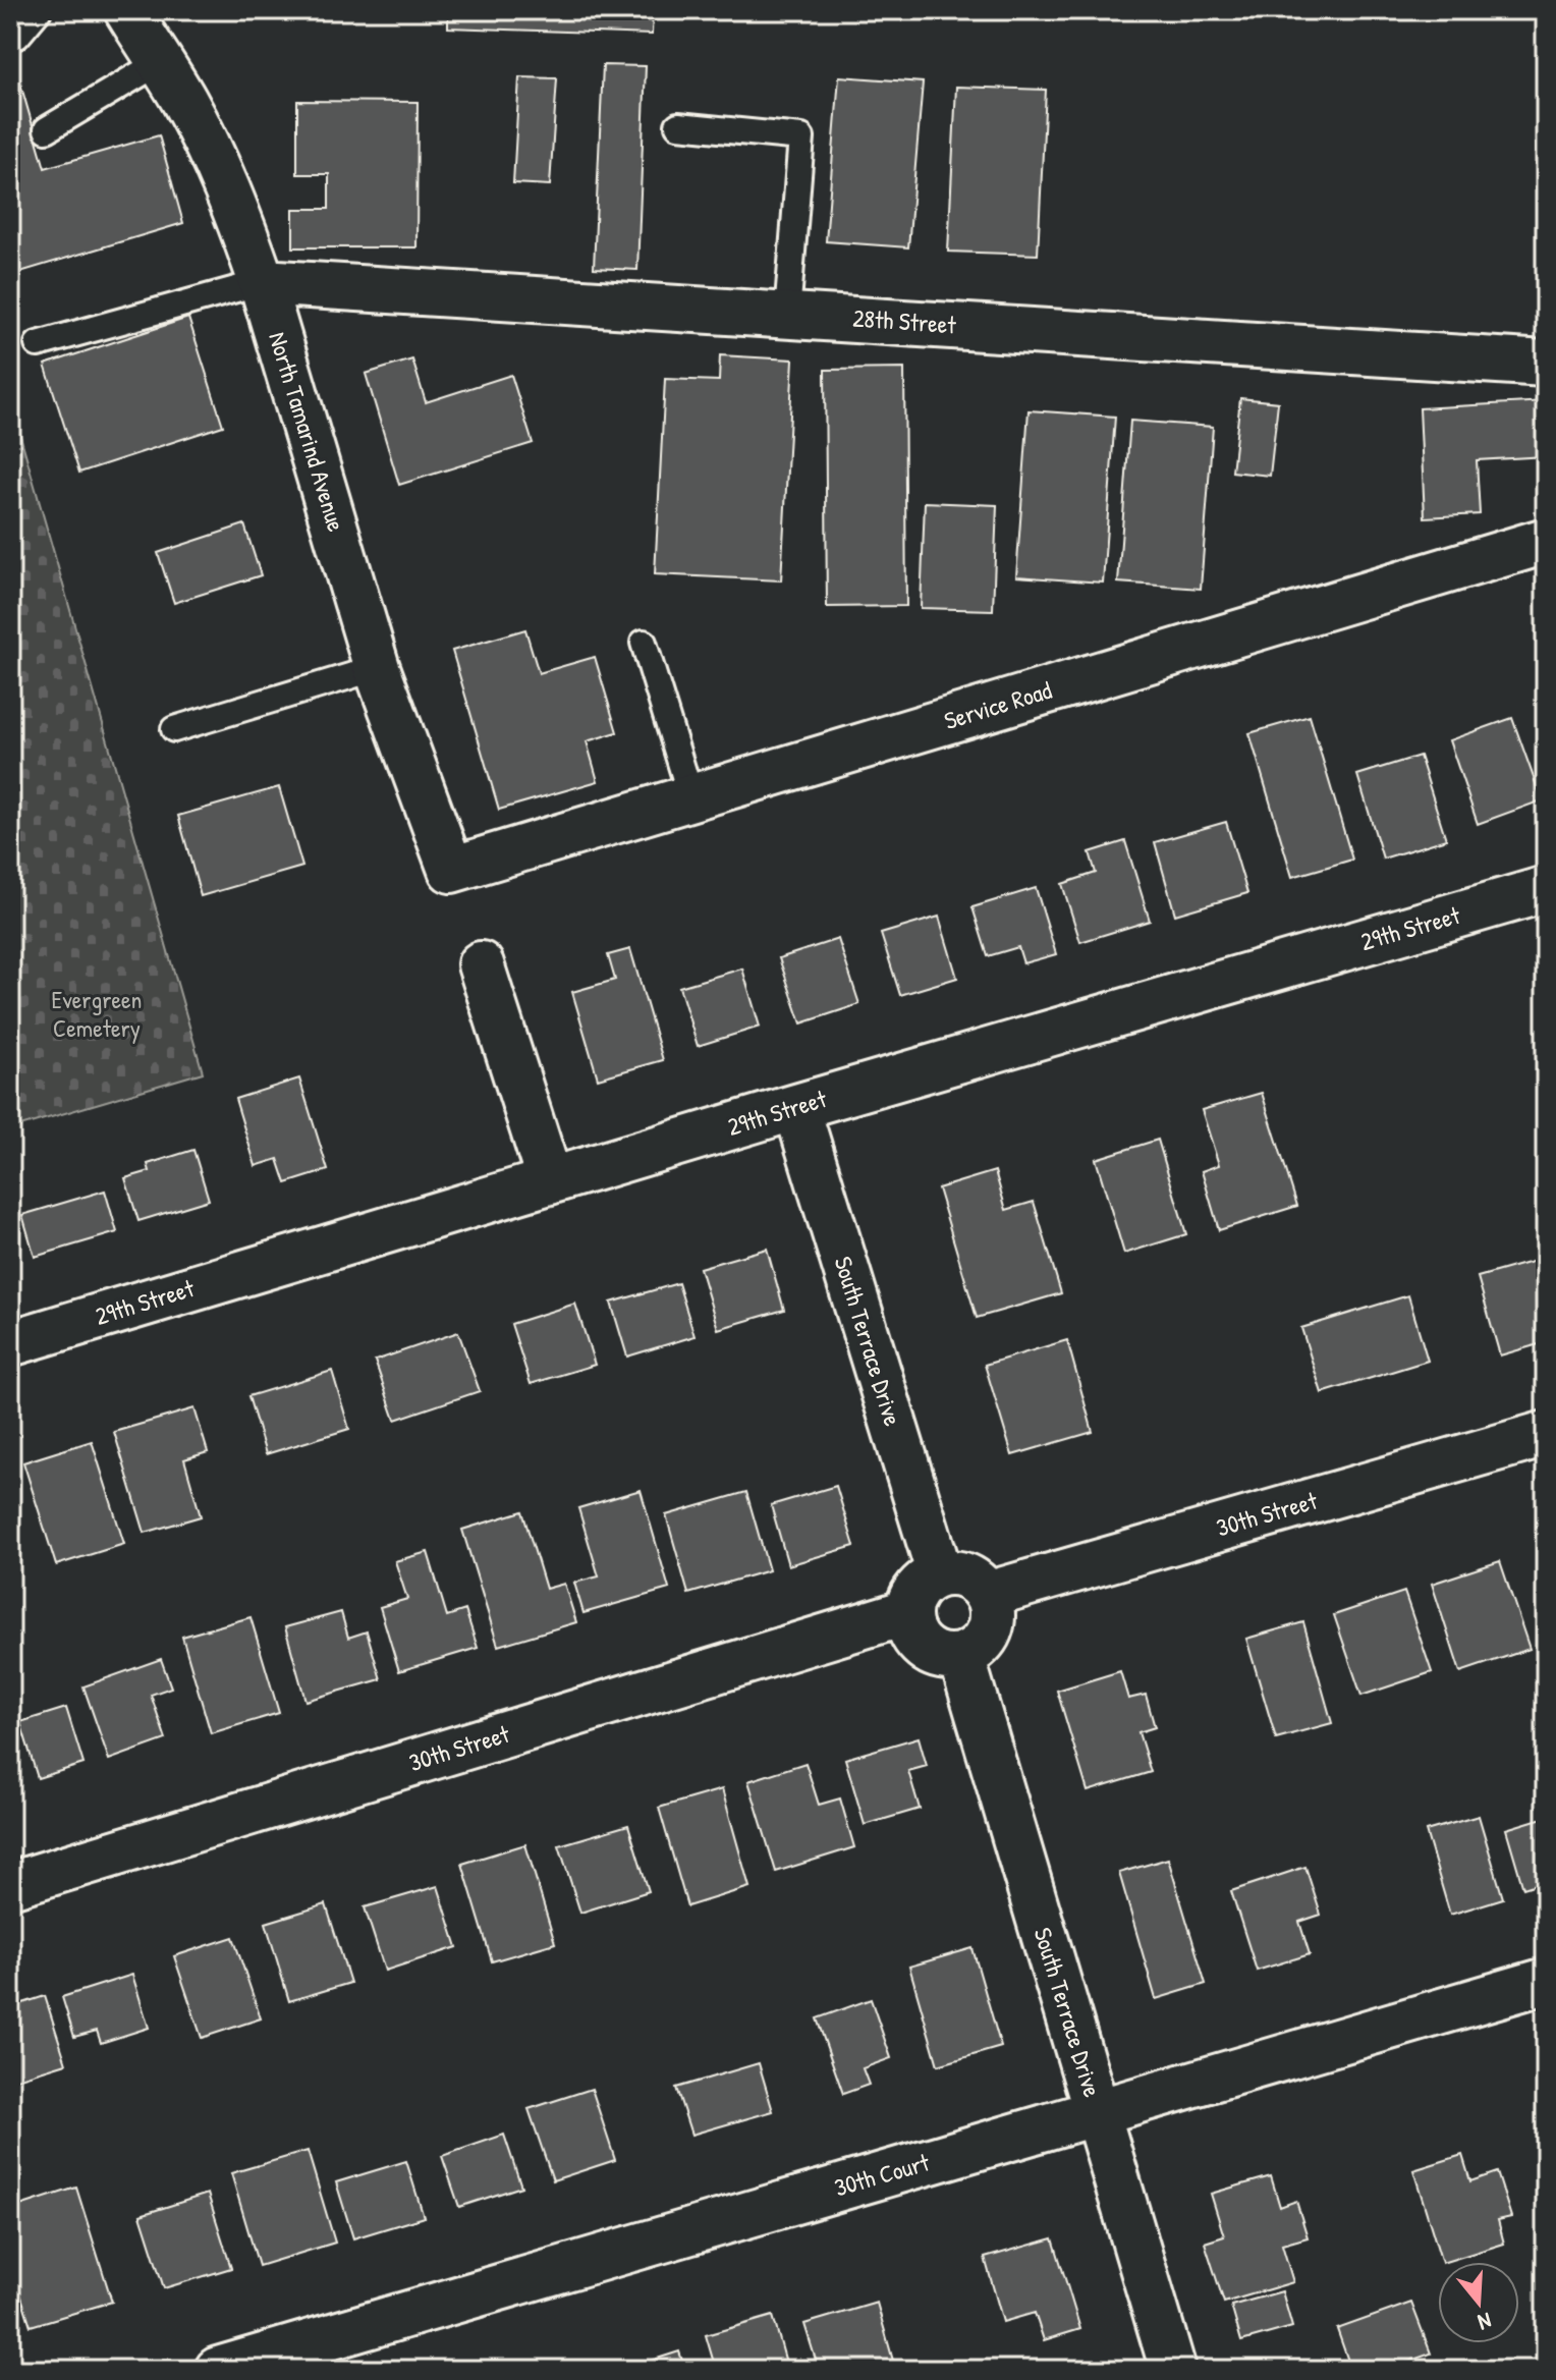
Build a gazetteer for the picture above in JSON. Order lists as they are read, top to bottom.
{
  "streets": {
    "street": [
      "28th Street",
      "North Tamarind Avenue",
      "Service Road",
      "29th Street",
      "South Terrace Drive",
      "30th Street",
      "30th Court"
    ]
  },
  "crossings": [
    ["28th Street", "North Tamarind Avenue"],
    ["North Tamarind Avenue", "Service Road"],
    ["29th Street", "South Terrace Drive"],
    ["South Terrace Drive", "30th Street"],
    ["South Terrace Drive", "30th Court"]
  ],
  "parks": ["Evergreen Cemetery"],
  "north": "bottom"
}
